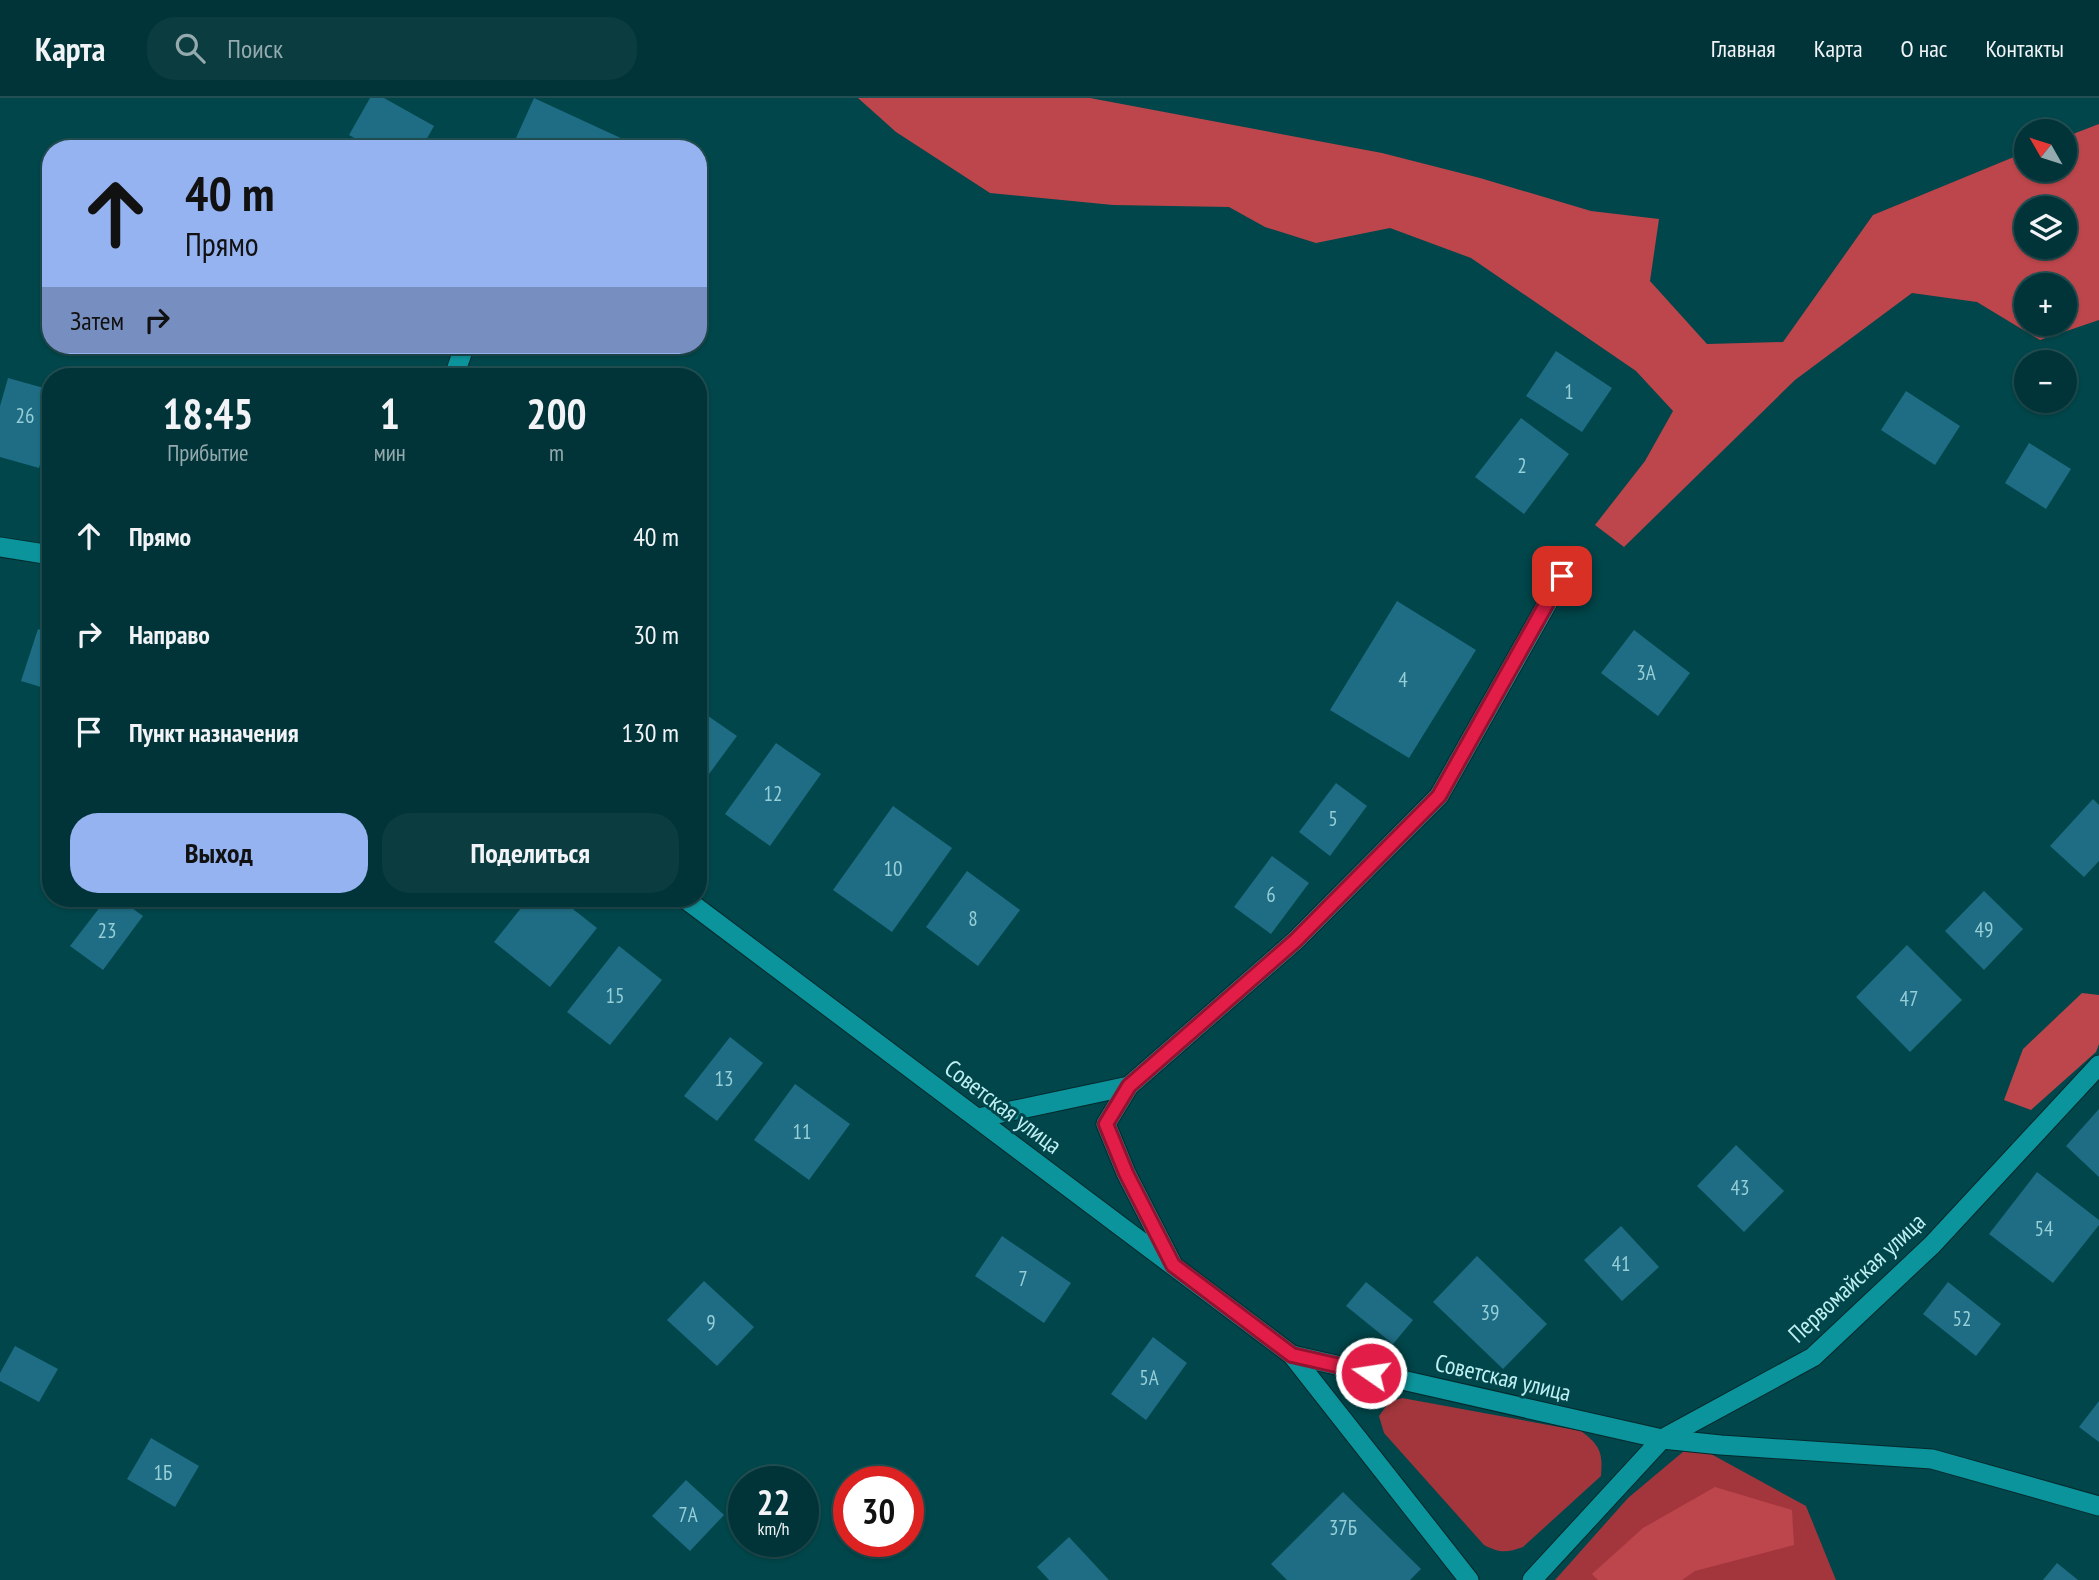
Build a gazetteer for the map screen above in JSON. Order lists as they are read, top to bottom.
{
  "streets": {
    "street": ["Советская улица", "Первомайская улица"]
  },
  "crossings": [
    ["Советская улица", "Первомайская улица"]
  ],
  "house_numbers": [
    "1",
    "26",
    "2",
    "3А",
    "4",
    "12",
    "5",
    "10",
    "6",
    "8",
    "49",
    "23",
    "15",
    "47",
    "13",
    "11",
    "43",
    "54",
    "41",
    "7",
    "39",
    "52",
    "9",
    "5А",
    "1Б",
    "7А",
    "37Б"
  ],
  "north": "top left",
  "page": {
    "header": "Карта",
    "search": "Поиск",
    "nav": [
      "Главная",
      "Карта",
      "О нас",
      "Контакты"
    ],
    "map_buttons": ["+", "−"],
    "turn": ["40 m", "Прямо"],
    "then": "Затем",
    "eta": [
      "18:45",
      "Прибытие",
      "1",
      "мин",
      "200",
      "m"
    ],
    "list": [
      {
        "name": "Прямо",
        "value": "40 m"
      },
      {
        "name": "Направо",
        "value": "30 m"
      },
      {
        "name": "Пункт назначения",
        "value": "130 m"
      }
    ],
    "buttons": ["Выход", "Поделиться"],
    "speed": "22 km/h",
    "limit": "30"
  }
}
